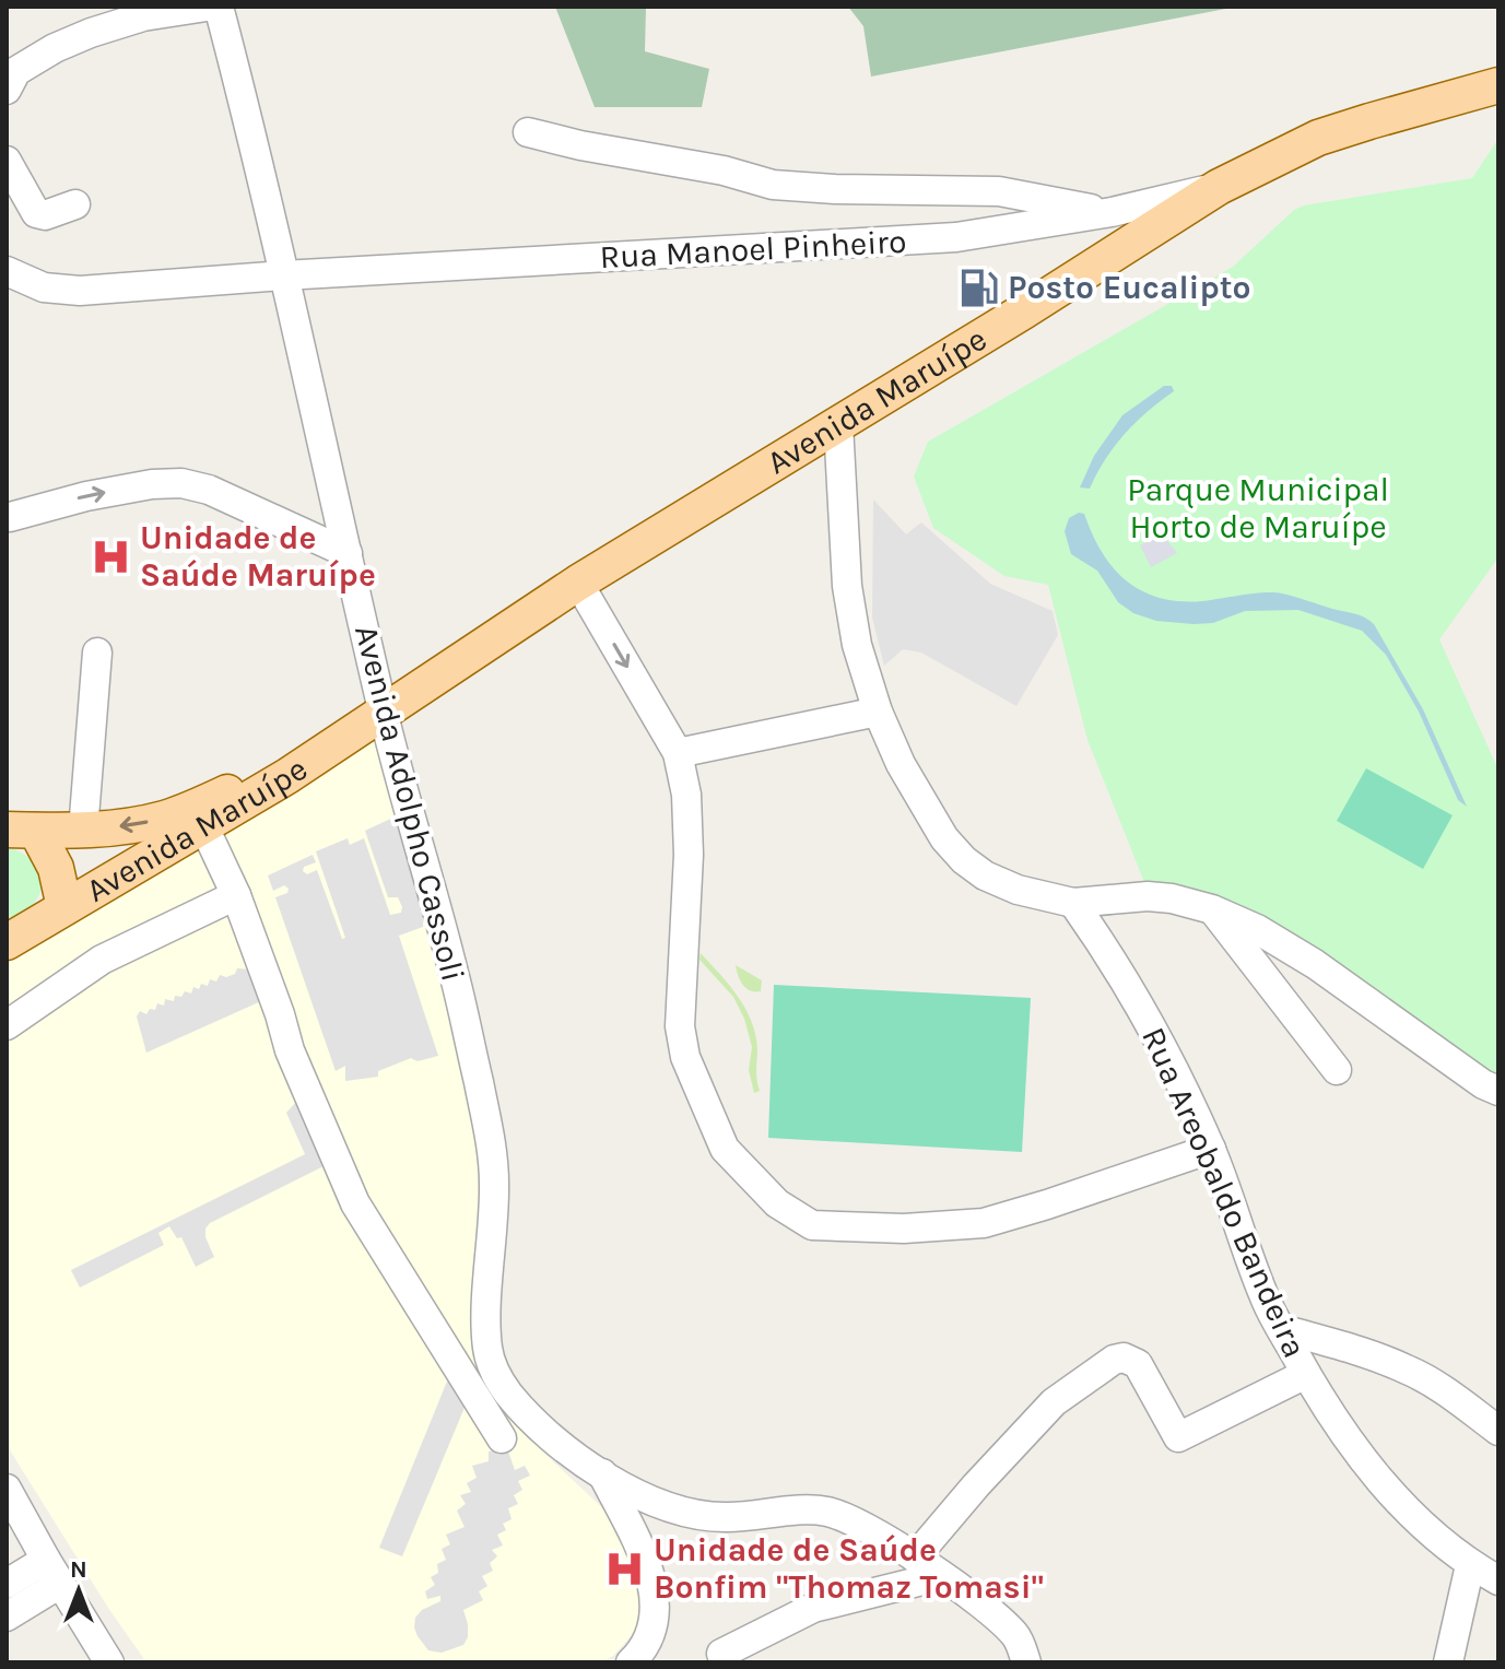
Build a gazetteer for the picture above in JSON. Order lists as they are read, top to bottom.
{
  "streets": {
    "main road": ["Avenida Maruípe"],
    "street": ["Rua Manoel Pinheiro", "Avenida Adolpho Cassoli", "Rua Areobaldo Bandeira"]
  },
  "crossings": [
    ["Rua Manoel Pinheiro", "Avenida Maruípe"],
    ["Rua Manoel Pinheiro", "Avenida Adolpho Cassoli"],
    ["Avenida Maruípe", "Avenida Adolpho Cassoli"]
  ],
  "parks": ["Parque Municipal Horto de Maruípe"],
  "places": {
    "fuel station": ["Posto Eucalipto"],
    "hospital": ["Unidade de Saúde Maruípe", "Unidade de Saúde Bonfim \"Thomaz Tomasi\""]
  },
  "north": "top"
}
